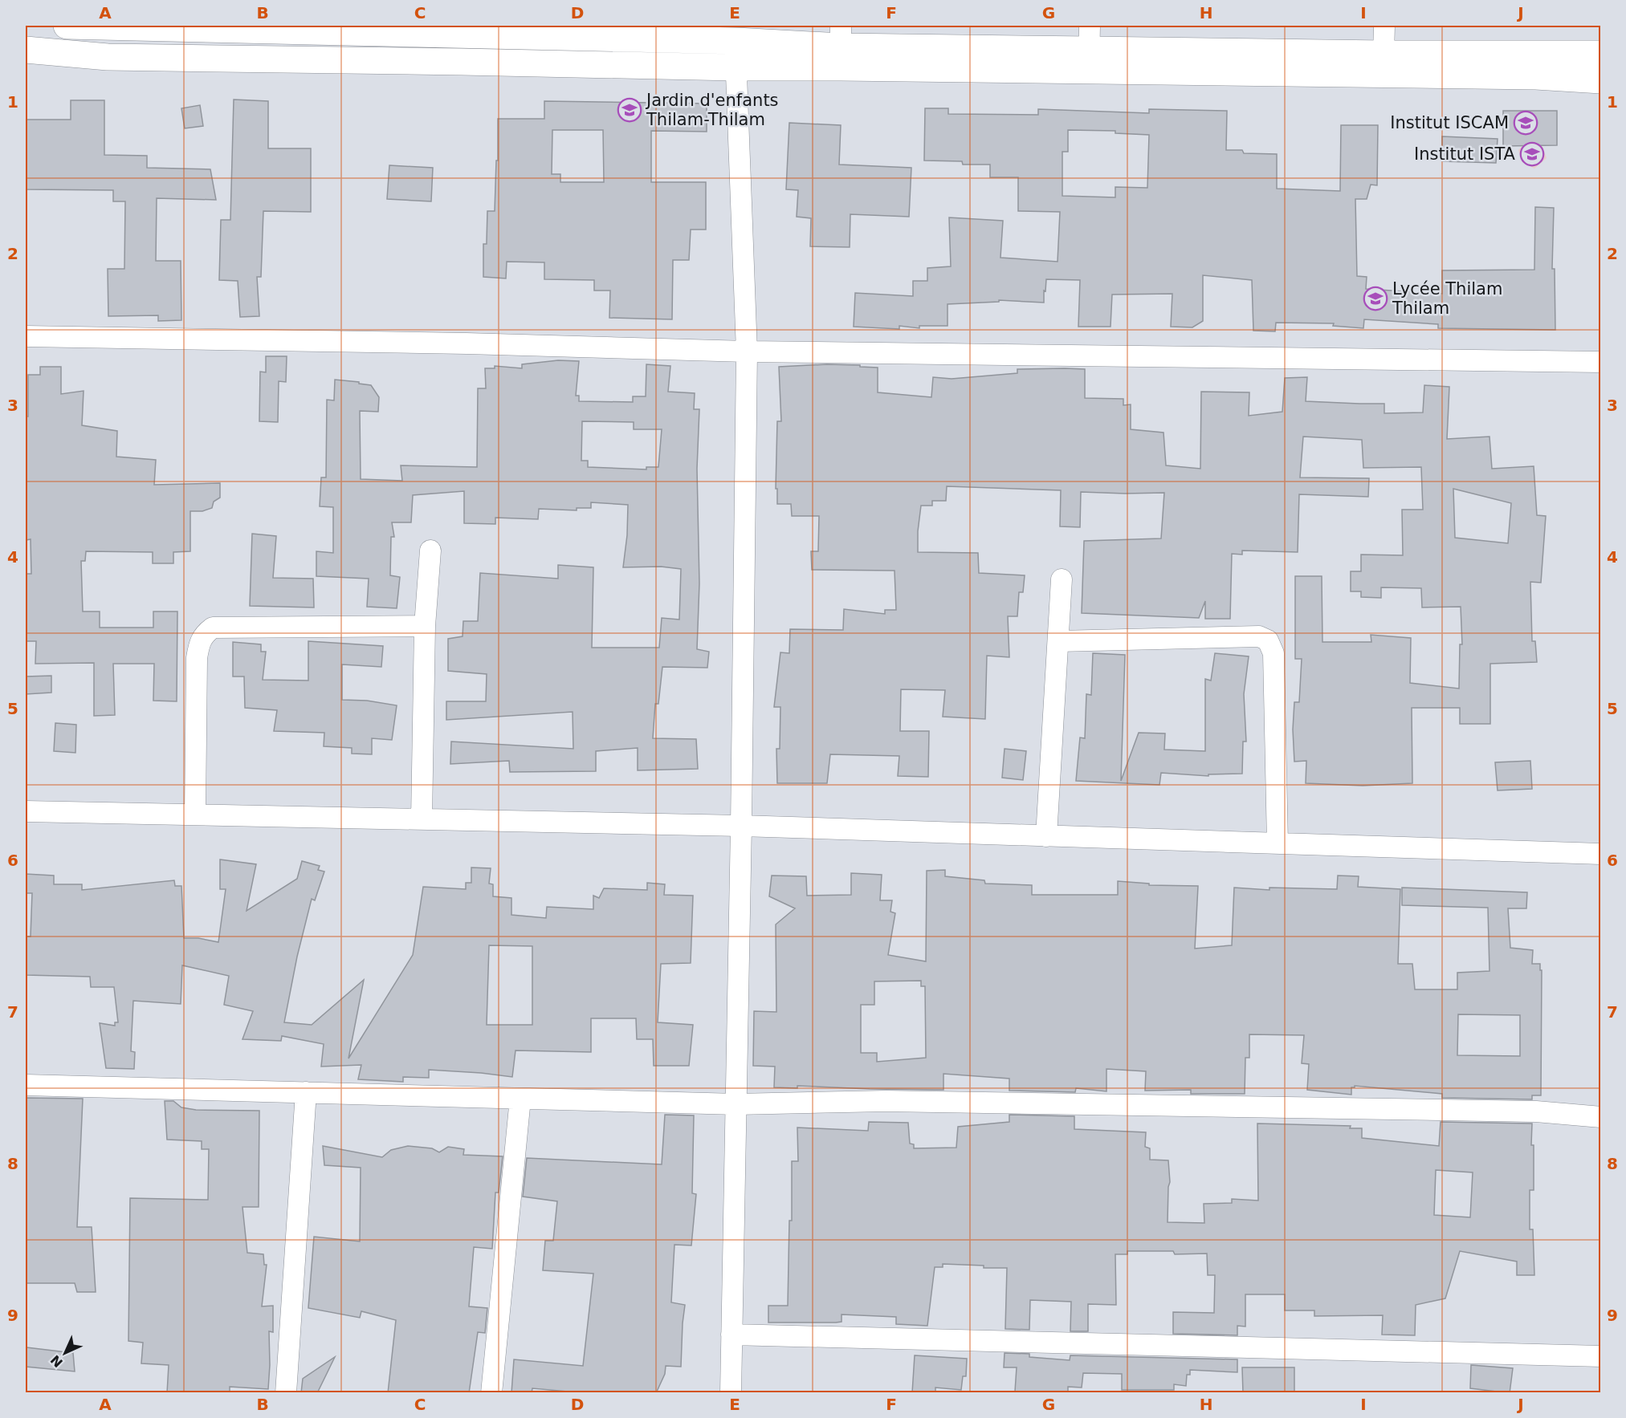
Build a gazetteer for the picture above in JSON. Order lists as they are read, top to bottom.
{
  "places": {
    "school or university": [
      "Jardin d'enfants Thilam-Thilam",
      "Institut ISCAM",
      "Institut ISTA",
      "Lycée Thilam Thilam"
    ]
  },
  "north": "bottom left",
  "grid": {
    "columns": [
      "A",
      "B",
      "C",
      "D",
      "E",
      "F",
      "G",
      "H",
      "I",
      "J"
    ],
    "rows": [
      "1",
      "2",
      "3",
      "4",
      "5",
      "6",
      "7",
      "8",
      "9"
    ]
  }
}
